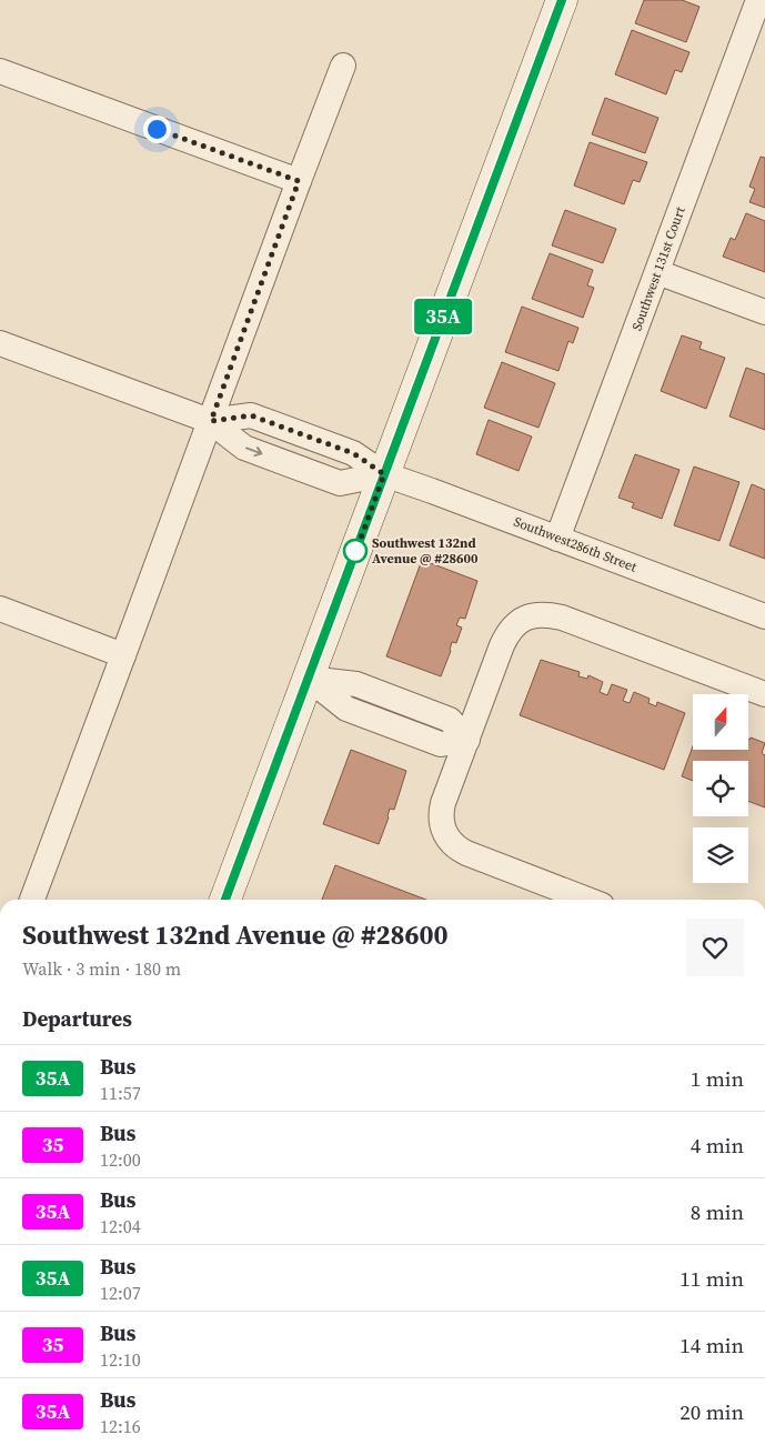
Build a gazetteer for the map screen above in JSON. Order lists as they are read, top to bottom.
{
  "streets": {
    "street": ["Southwest 131st Court", "Southwest286th Street"]
  },
  "crossings": [
    ["Southwest 131st Court", "Southwest286th Street"]
  ],
  "places": ["Southwest 132nd Avenue @ #28600"],
  "lines": ["bus line 35A"],
  "north": "top",
  "page": {
    "on_map": "35A",
    "heading": [
      ["Southwest 132nd Avenue @ #28600", "Walk · 3 min · 180 m"],
      "Departures"
    ],
    "list": [
      {
        "mark": "35A",
        "name": "Bus",
        "note": "11:57",
        "value": "1 min"
      },
      {
        "mark": "35",
        "name": "Bus",
        "note": "12:00",
        "value": "4 min"
      },
      {
        "mark": "35A",
        "name": "Bus",
        "note": "12:04",
        "value": "8 min"
      },
      {
        "mark": "35A",
        "name": "Bus",
        "note": "12:07",
        "value": "11 min"
      },
      {
        "mark": "35",
        "name": "Bus",
        "note": "12:10",
        "value": "14 min"
      },
      {
        "mark": "35A",
        "name": "Bus",
        "note": "12:16",
        "value": "20 min"
      }
    ]
  }
}
